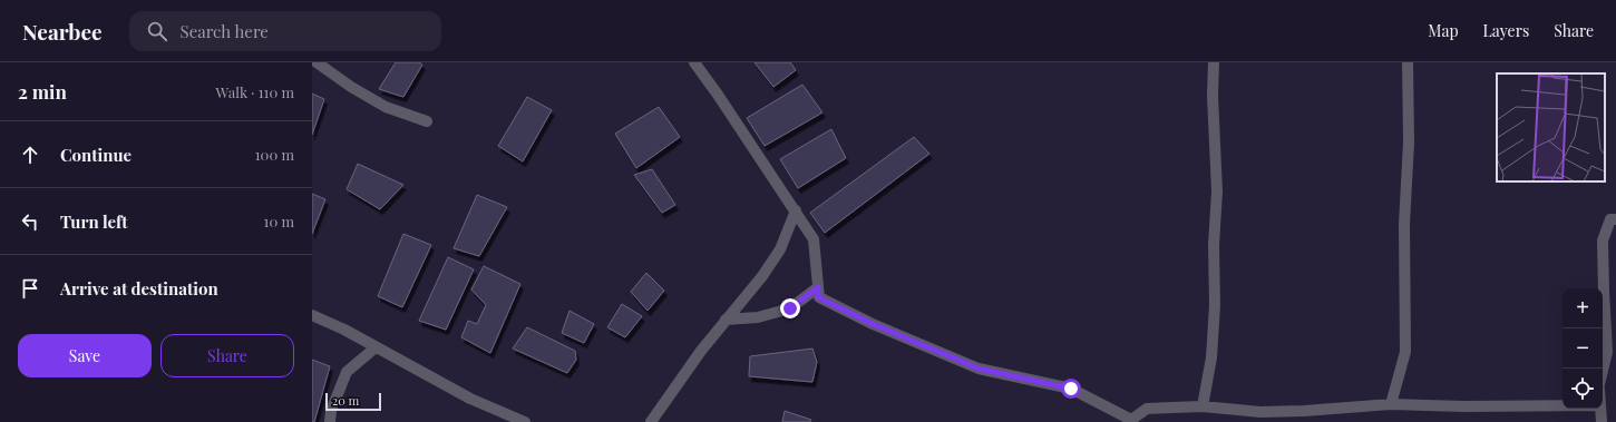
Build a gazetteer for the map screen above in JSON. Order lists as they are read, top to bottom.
{
  "scale_bar": "20 m",
  "page": {
    "header": "Nearbee",
    "search": "Search here",
    "nav": ["Map", "Layers", "Share"],
    "heading": ["2 min", "Walk · 110 m"],
    "list": [
      ["Continue", "100 m"],
      ["Turn left", "10 m"],
      "Arrive at destination"
    ],
    "map_buttons": ["+", "−"],
    "buttons": ["Save", "Share"],
    "scale": "20 m"
  }
}
